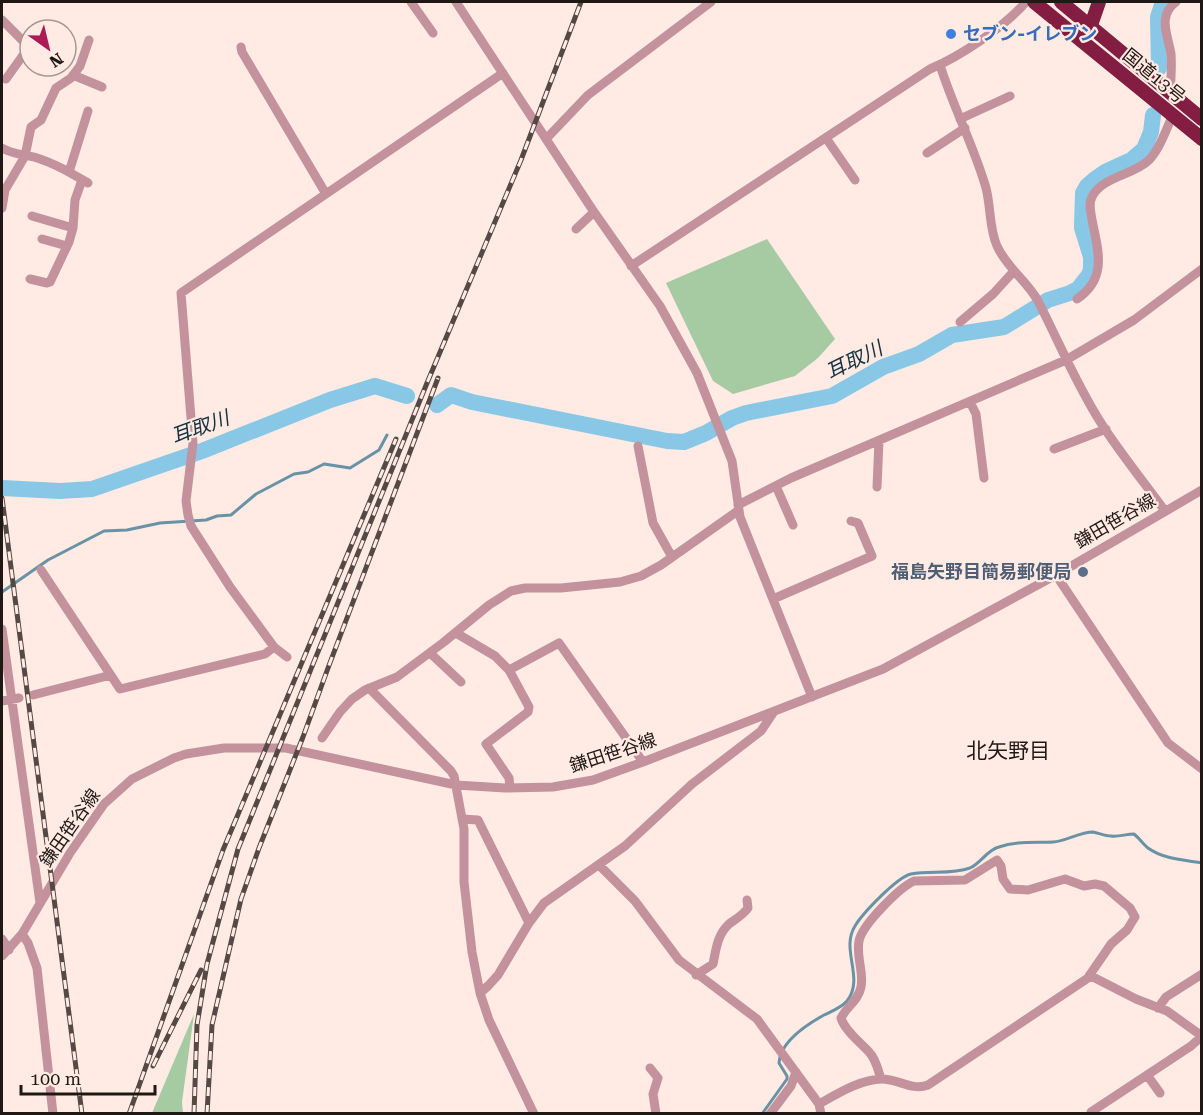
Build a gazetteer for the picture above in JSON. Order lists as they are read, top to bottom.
{
  "streets": {
    "highway": ["国道13号"],
    "street": ["鎌田笹谷線"]
  },
  "districts": ["北矢野目"],
  "water": ["耳取川"],
  "places": ["セブン-イレブン", "福島矢野目簡易郵便局"],
  "scale_bar": "100 m",
  "north": "bottom right"
}
